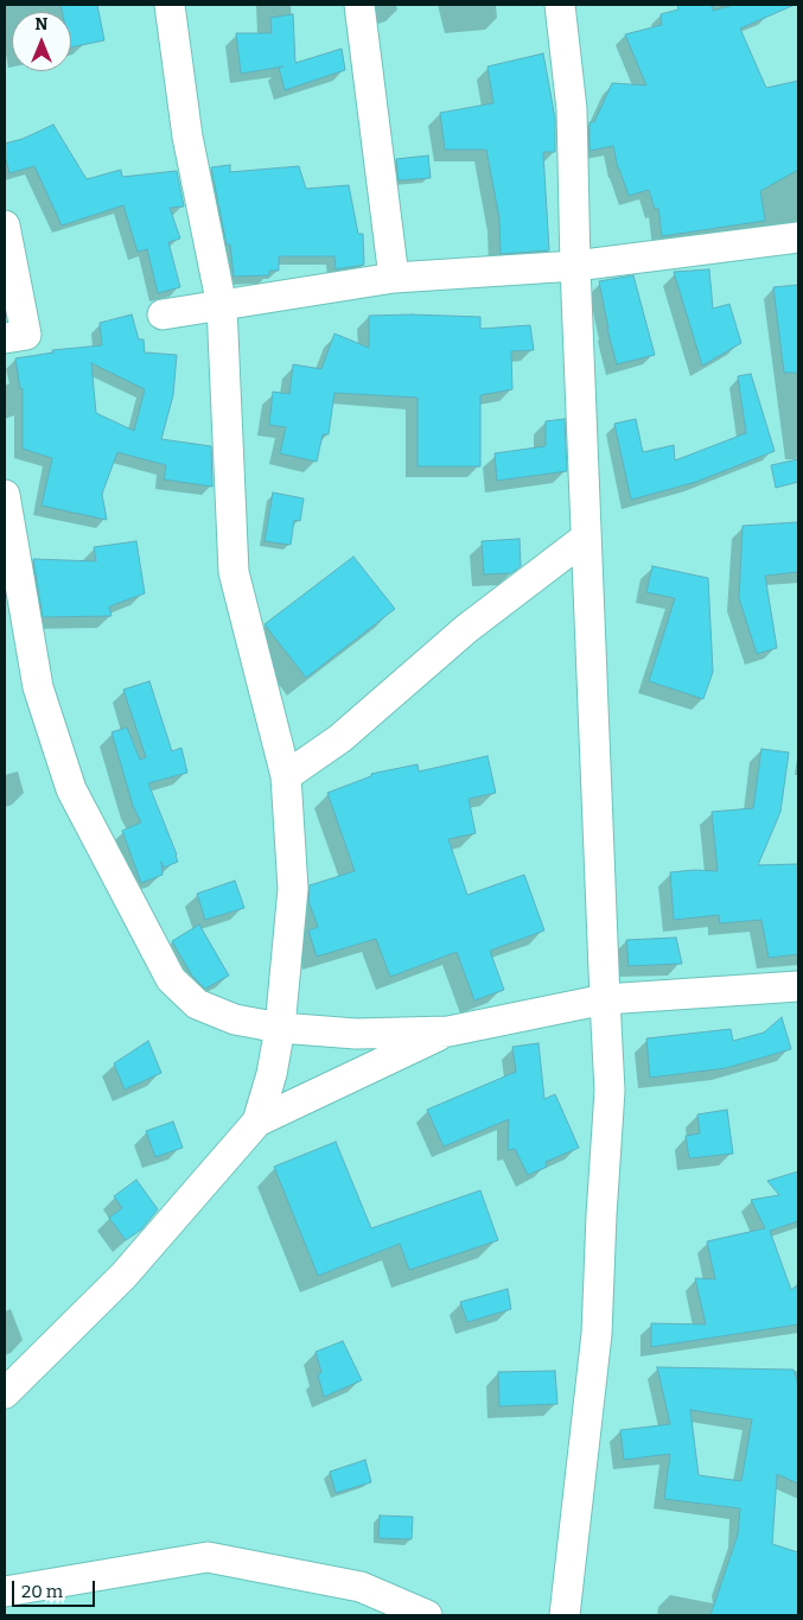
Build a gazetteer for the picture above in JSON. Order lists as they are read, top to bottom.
{
  "scale_bar": "20 m",
  "north": "top"
}
